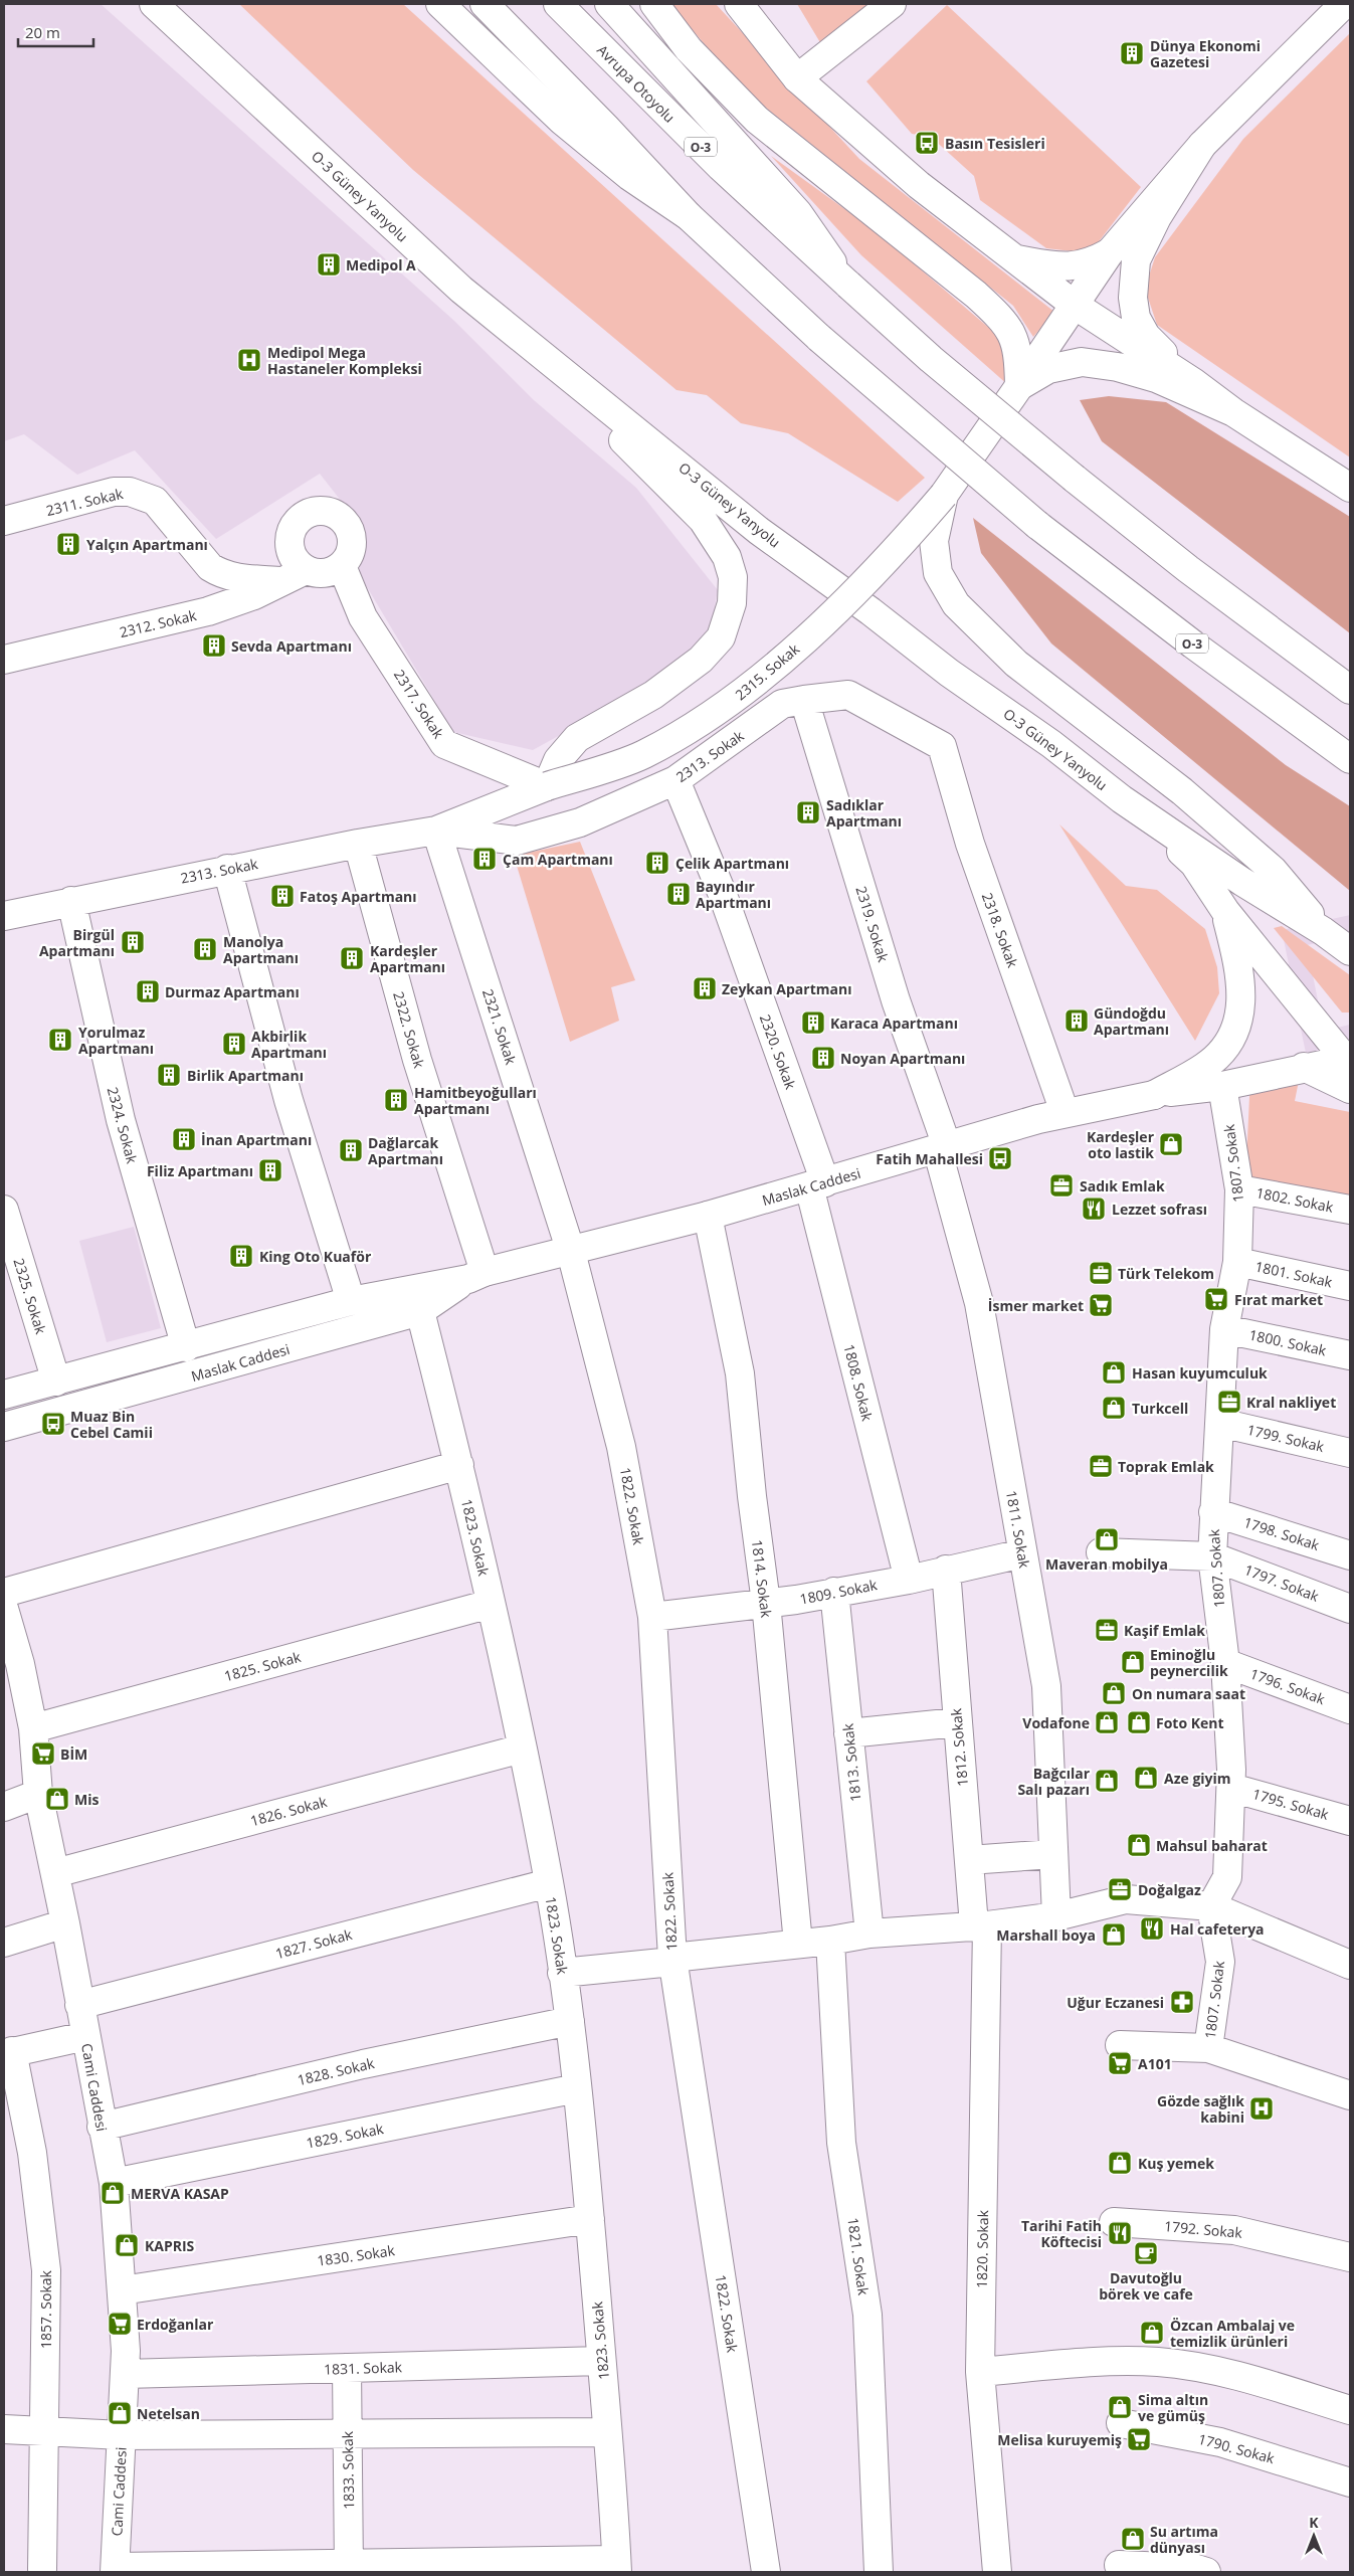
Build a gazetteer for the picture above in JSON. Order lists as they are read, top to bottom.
{
  "streets": {
    "main road": [
      "Avrupa Otoyolu",
      "O-3",
      "O-3 Güney Yanyolu",
      "2311. Sokak",
      "2312. Sokak",
      "2315. Sokak",
      "2317. Sokak",
      "2313. Sokak",
      "2319. Sokak",
      "2318. Sokak",
      "2321. Sokak",
      "2322. Sokak",
      "2320. Sokak",
      "2324. Sokak",
      "1807. Sokak",
      "Maslak Caddesi",
      "1802. Sokak",
      "1801. Sokak",
      "2325. Sokak",
      "1800. Sokak",
      "1808. Sokak",
      "1799. Sokak",
      "1822. Sokak",
      "1811. Sokak",
      "1798. Sokak",
      "1823. Sokak",
      "1814. Sokak",
      "1797. Sokak",
      "1809. Sokak",
      "1825. Sokak",
      "1796. Sokak",
      "1812. Sokak",
      "1813. Sokak",
      "1795. Sokak",
      "1826. Sokak",
      "1827. Sokak",
      "1828. Sokak",
      "Cami Caddesi",
      "1829. Sokak",
      "1792. Sokak",
      "1820. Sokak",
      "1830. Sokak",
      "1821. Sokak",
      "1857. Sokak",
      "1831. Sokak",
      "1790. Sokak",
      "1833. Sokak"
    ]
  },
  "crossings": [
    ["Avrupa Otoyolu", "O-3"],
    ["2312. Sokak", "2317. Sokak"],
    ["2315. Sokak", "2317. Sokak"],
    ["2315. Sokak", "2313. Sokak"],
    ["2317. Sokak", "2313. Sokak"],
    ["2313. Sokak", "2319. Sokak"],
    ["2313. Sokak", "2318. Sokak"],
    ["2313. Sokak", "2321. Sokak"],
    ["2313. Sokak", "2322. Sokak"],
    ["2313. Sokak", "2320. Sokak"],
    ["2313. Sokak", "2324. Sokak"],
    ["2319. Sokak", "Maslak Caddesi"],
    ["2319. Sokak", "1811. Sokak"],
    ["2318. Sokak", "Maslak Caddesi"],
    ["2321. Sokak", "Maslak Caddesi"],
    ["2321. Sokak", "1822. Sokak"],
    ["2322. Sokak", "Maslak Caddesi"],
    ["2320. Sokak", "Maslak Caddesi"],
    ["2320. Sokak", "1808. Sokak"],
    ["2324. Sokak", "Maslak Caddesi"],
    ["1807. Sokak", "1802. Sokak"],
    ["1807. Sokak", "1801. Sokak"],
    ["1807. Sokak", "1800. Sokak"],
    ["1807. Sokak", "1799. Sokak"],
    ["1807. Sokak", "1798. Sokak"],
    ["1807. Sokak", "1797. Sokak"],
    ["1807. Sokak", "1796. Sokak"],
    ["1807. Sokak", "1795. Sokak"],
    ["Maslak Caddesi", "2325. Sokak"],
    ["Maslak Caddesi", "1808. Sokak"],
    ["Maslak Caddesi", "1822. Sokak"],
    ["Maslak Caddesi", "1811. Sokak"],
    ["Maslak Caddesi", "1823. Sokak"],
    ["Maslak Caddesi", "1814. Sokak"],
    ["1808. Sokak", "1809. Sokak"],
    ["1822. Sokak", "1809. Sokak"],
    ["1811. Sokak", "1809. Sokak"],
    ["1823. Sokak", "1825. Sokak"],
    ["1823. Sokak", "1826. Sokak"],
    ["1823. Sokak", "1827. Sokak"],
    ["1823. Sokak", "1828. Sokak"],
    ["1823. Sokak", "1829. Sokak"],
    ["1823. Sokak", "1830. Sokak"],
    ["1823. Sokak", "1831. Sokak"],
    ["1814. Sokak", "1809. Sokak"],
    ["1809. Sokak", "1812. Sokak"],
    ["1809. Sokak", "1813. Sokak"],
    ["1825. Sokak", "Cami Caddesi"],
    ["1812. Sokak", "1820. Sokak"],
    ["1826. Sokak", "Cami Caddesi"],
    ["1827. Sokak", "Cami Caddesi"],
    ["1828. Sokak", "Cami Caddesi"],
    ["Cami Caddesi", "1829. Sokak"],
    ["Cami Caddesi", "1830. Sokak"],
    ["Cami Caddesi", "1831. Sokak"],
    ["1831. Sokak", "1833. Sokak"]
  ],
  "places": {
    "building": [
      "Dünya Ekonomi Gazetesi",
      "Medipol A",
      "Yalçın Apartmanı",
      "Sevda Apartmanı",
      "Sadıklar Apartmanı",
      "Çam Apartmanı",
      "Çelik Apartmanı",
      "Bayındır Apartmanı",
      "Fatoş Apartmanı",
      "Birgül Apartmanı",
      "Manolya Apartmanı",
      "Kardeşler Apartmanı",
      "Zeykan Apartmanı",
      "Durmaz Apartmanı",
      "Gündoğdu Apartmanı",
      "Karaca Apartmanı",
      "Yorulmaz Apartmanı",
      "Akbirlik Apartmanı",
      "Noyan Apartmanı",
      "Birlik Apartmanı",
      "Hamitbeyoğulları Apartmanı",
      "İnan Apartmanı",
      "Dağlarcak Apartmanı",
      "Filiz Apartmanı",
      "King Oto Kuaför"
    ],
    "bus stop": ["Basın Tesisleri", "Fatih Mahallesi", "Muaz Bin Cebel Camii"],
    "hospital": ["Medipol Mega Hastaneler Kompleksi", "Gözde sağlık kabini"],
    "shop": [
      "Kardeşler oto lastik",
      "Hasan kuyumculuk",
      "Turkcell",
      "Maveran mobilya",
      "Eminoğlu peynercilik",
      "On numara saat",
      "Vodafone",
      "Foto Kent",
      "Aze giyim",
      "Bağcılar Salı pazarı",
      "Mis",
      "Mahsul baharat",
      "Marshall boya",
      "Kuş yemek",
      "MERVA KASAP",
      "KAPRIS",
      "Özcan Ambalaj ve temizlik ürünleri",
      "Sima altın ve gümüş",
      "Netelsan",
      "Su artıma dünyası"
    ],
    "office": [
      "Sadık Emlak",
      "Türk Telekom",
      "Kral nakliyet",
      "Toprak Emlak",
      "Kaşif Emlak",
      "Doğalgaz"
    ],
    "restaurant": ["Lezzet sofrası", "Hal cafeterya", "Tarihi Fatih Köftecisi"],
    "supermarket": [
      "Fırat market",
      "İsmer market",
      "BİM",
      "A101",
      "Erdoğanlar",
      "Melisa kuruyemiş"
    ],
    "pharmacy": ["Uğur Eczanesi"],
    "cafe": ["Davutoğlu börek ve cafe"]
  },
  "scale_bar": "20 m",
  "north": "top"
}
